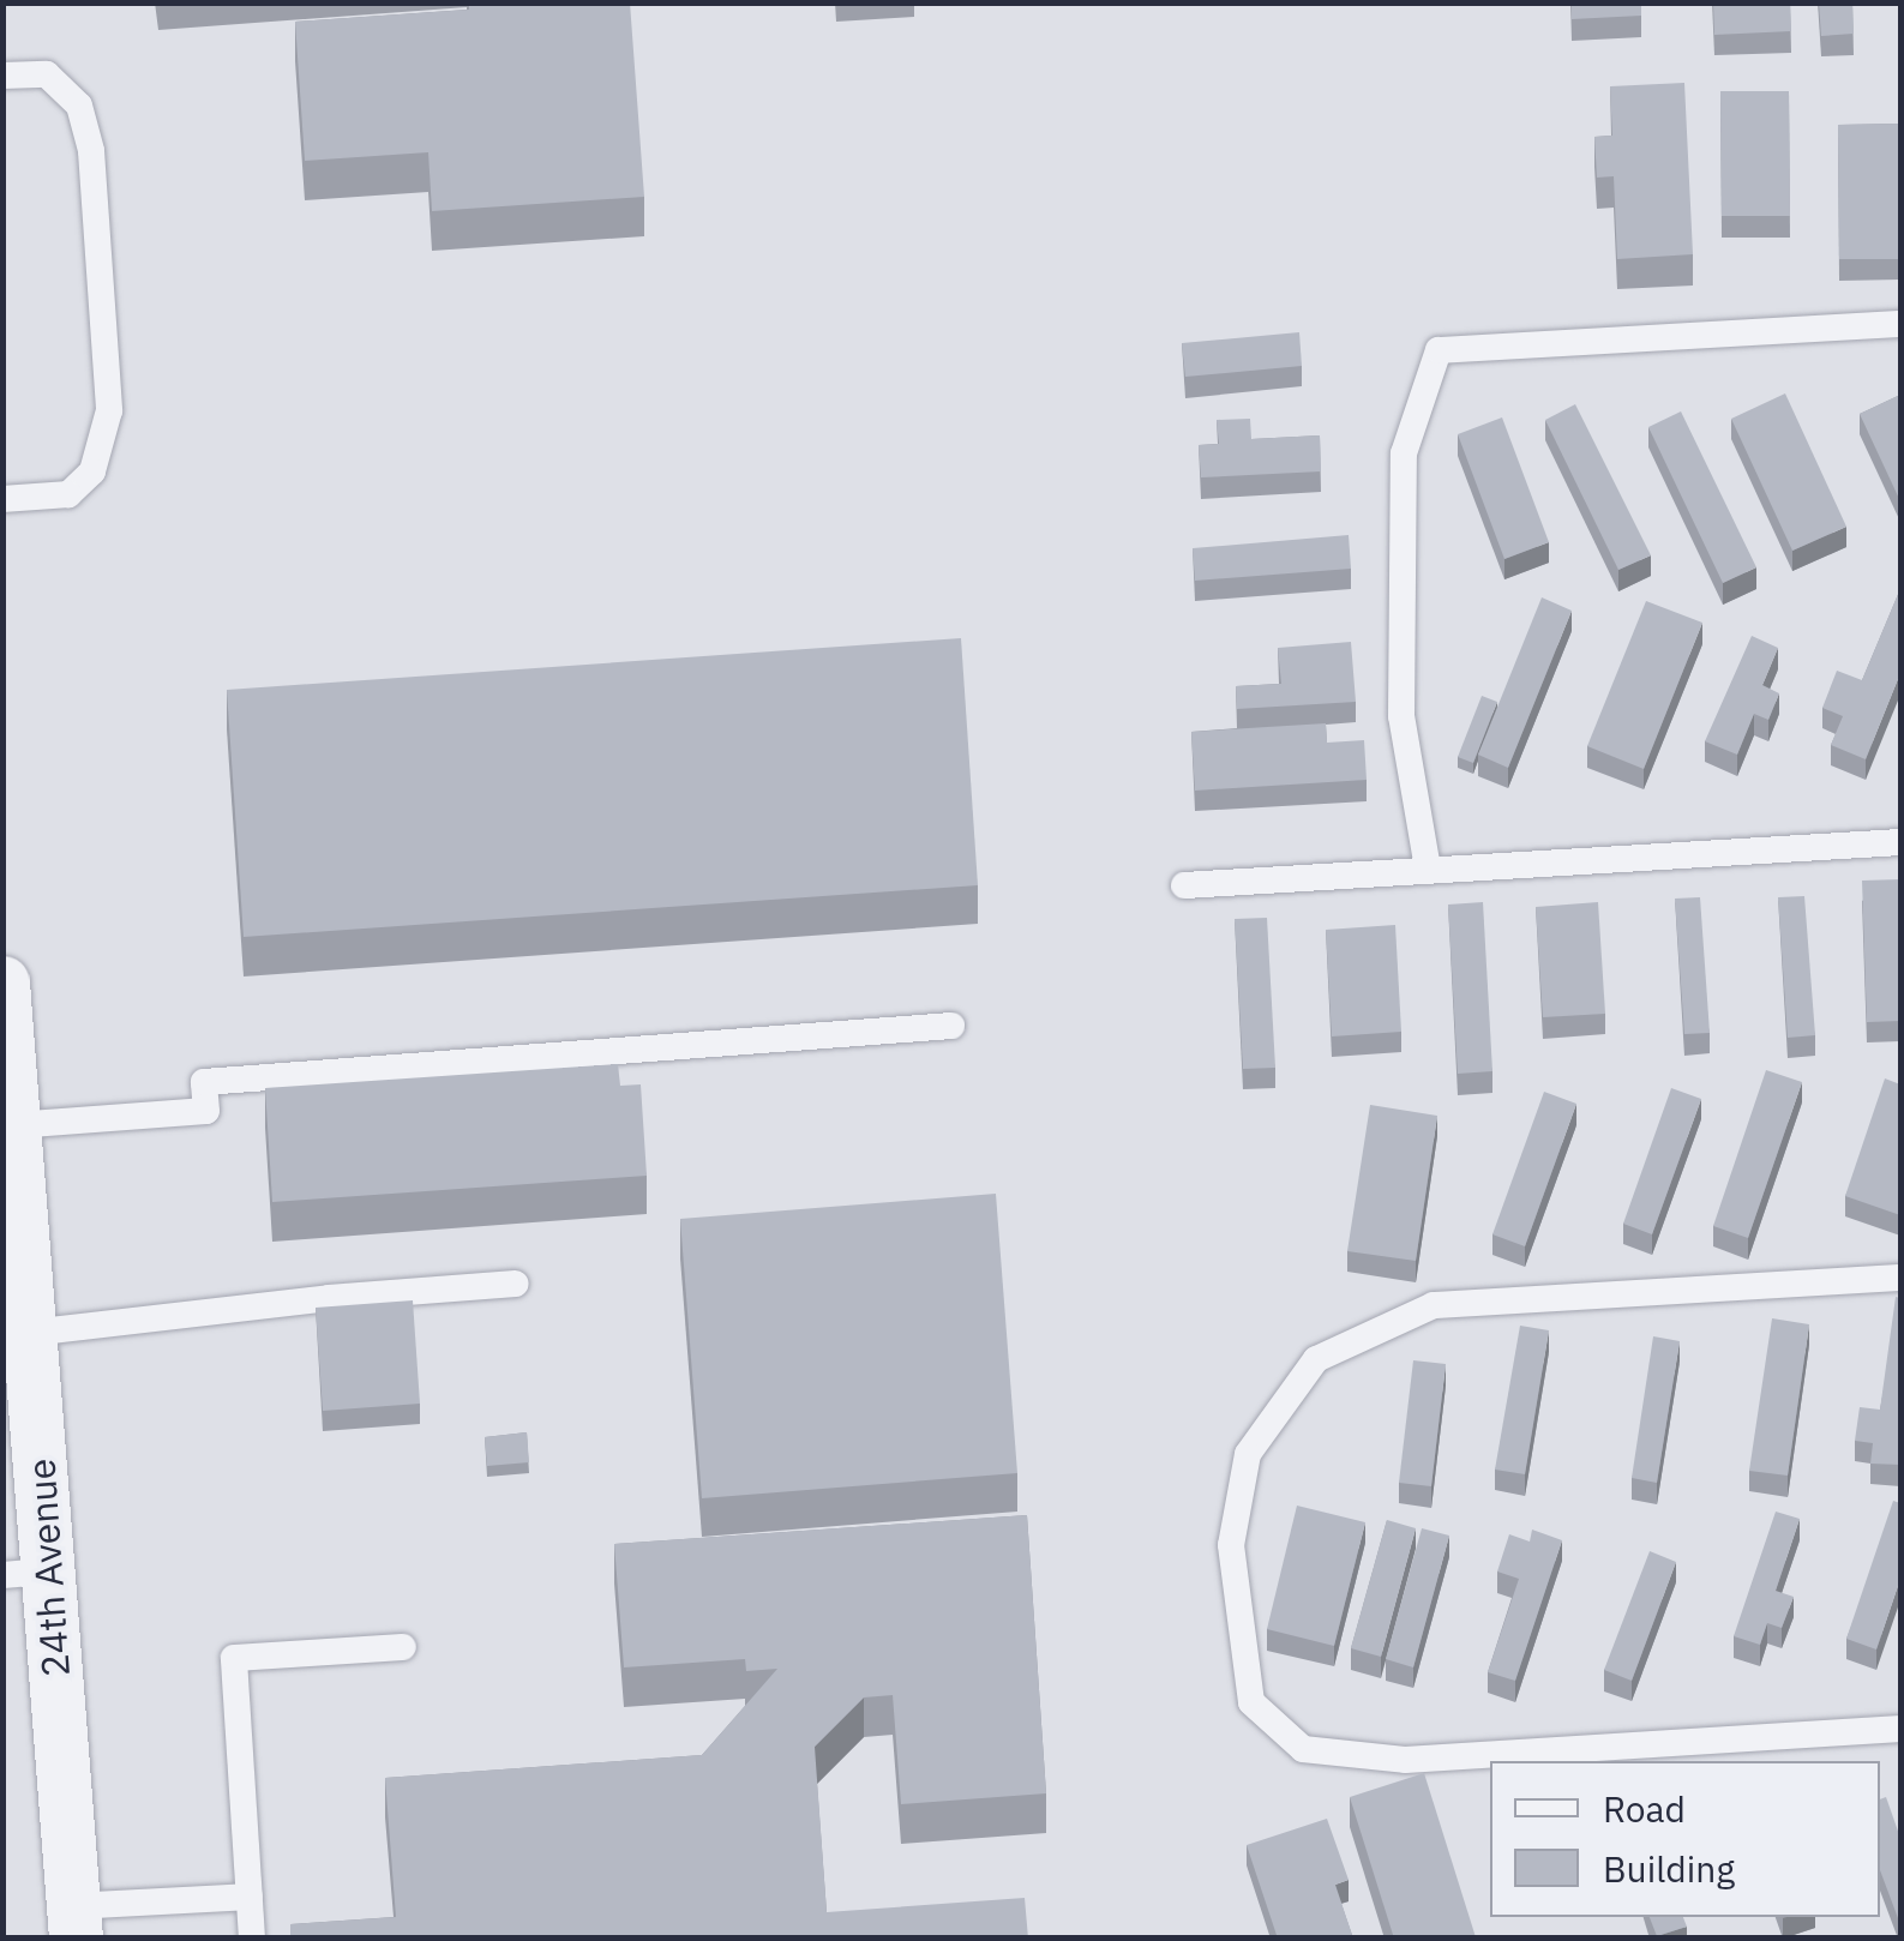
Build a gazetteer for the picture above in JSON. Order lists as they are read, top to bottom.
{
  "streets": {
    "street": ["24th Avenue"]
  },
  "legend": ["Road", "Building"]
}
